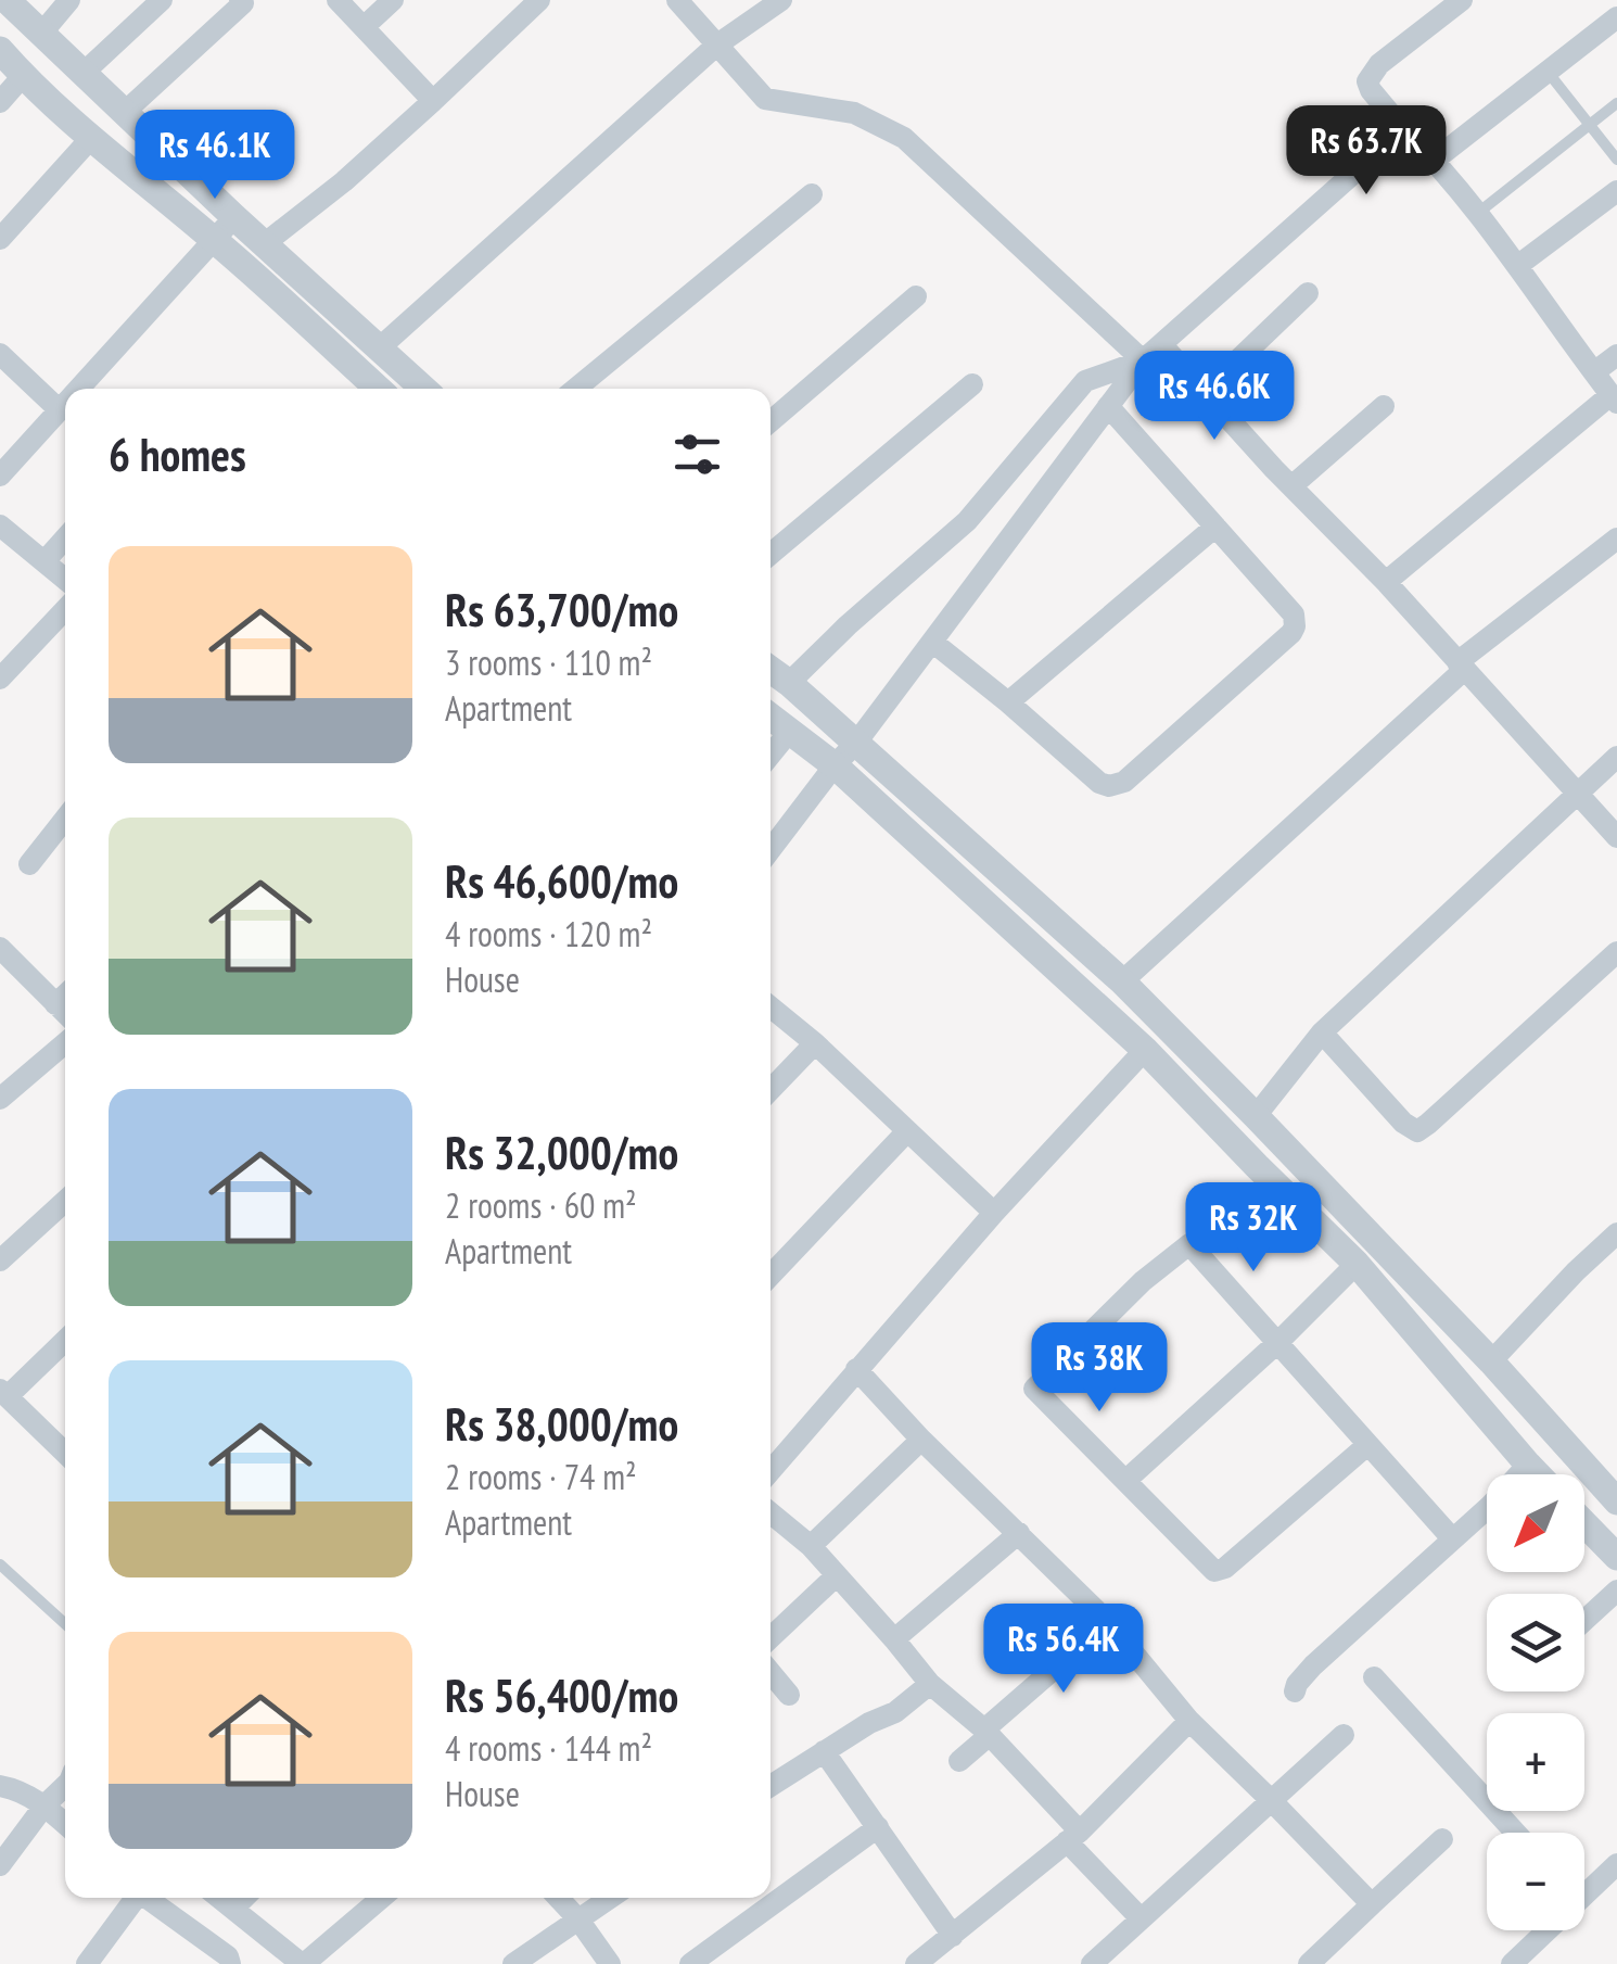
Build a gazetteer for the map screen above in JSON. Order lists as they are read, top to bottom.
{
  "north": "bottom left",
  "page": {
    "price": [
      "Rs 63.7K",
      "Rs 46.1K",
      "Rs 46.6K",
      "Rs 32K",
      "Rs 38K",
      "Rs 56.4K"
    ],
    "heading": "6 homes",
    "list": [
      {
        "name": "Rs 63,700/mo",
        "note": "3 rooms · 110 m² · Apartment"
      },
      {
        "name": "Rs 46,600/mo",
        "note": "4 rooms · 120 m² · House"
      },
      {
        "name": "Rs 32,000/mo",
        "note": "2 rooms · 60 m² · Apartment"
      },
      {
        "name": "Rs 38,000/mo",
        "note": "2 rooms · 74 m² · Apartment"
      },
      {
        "name": "Rs 56,400/mo",
        "note": "4 rooms · 144 m² · House"
      }
    ],
    "map_buttons": ["+", "−"]
  }
}
